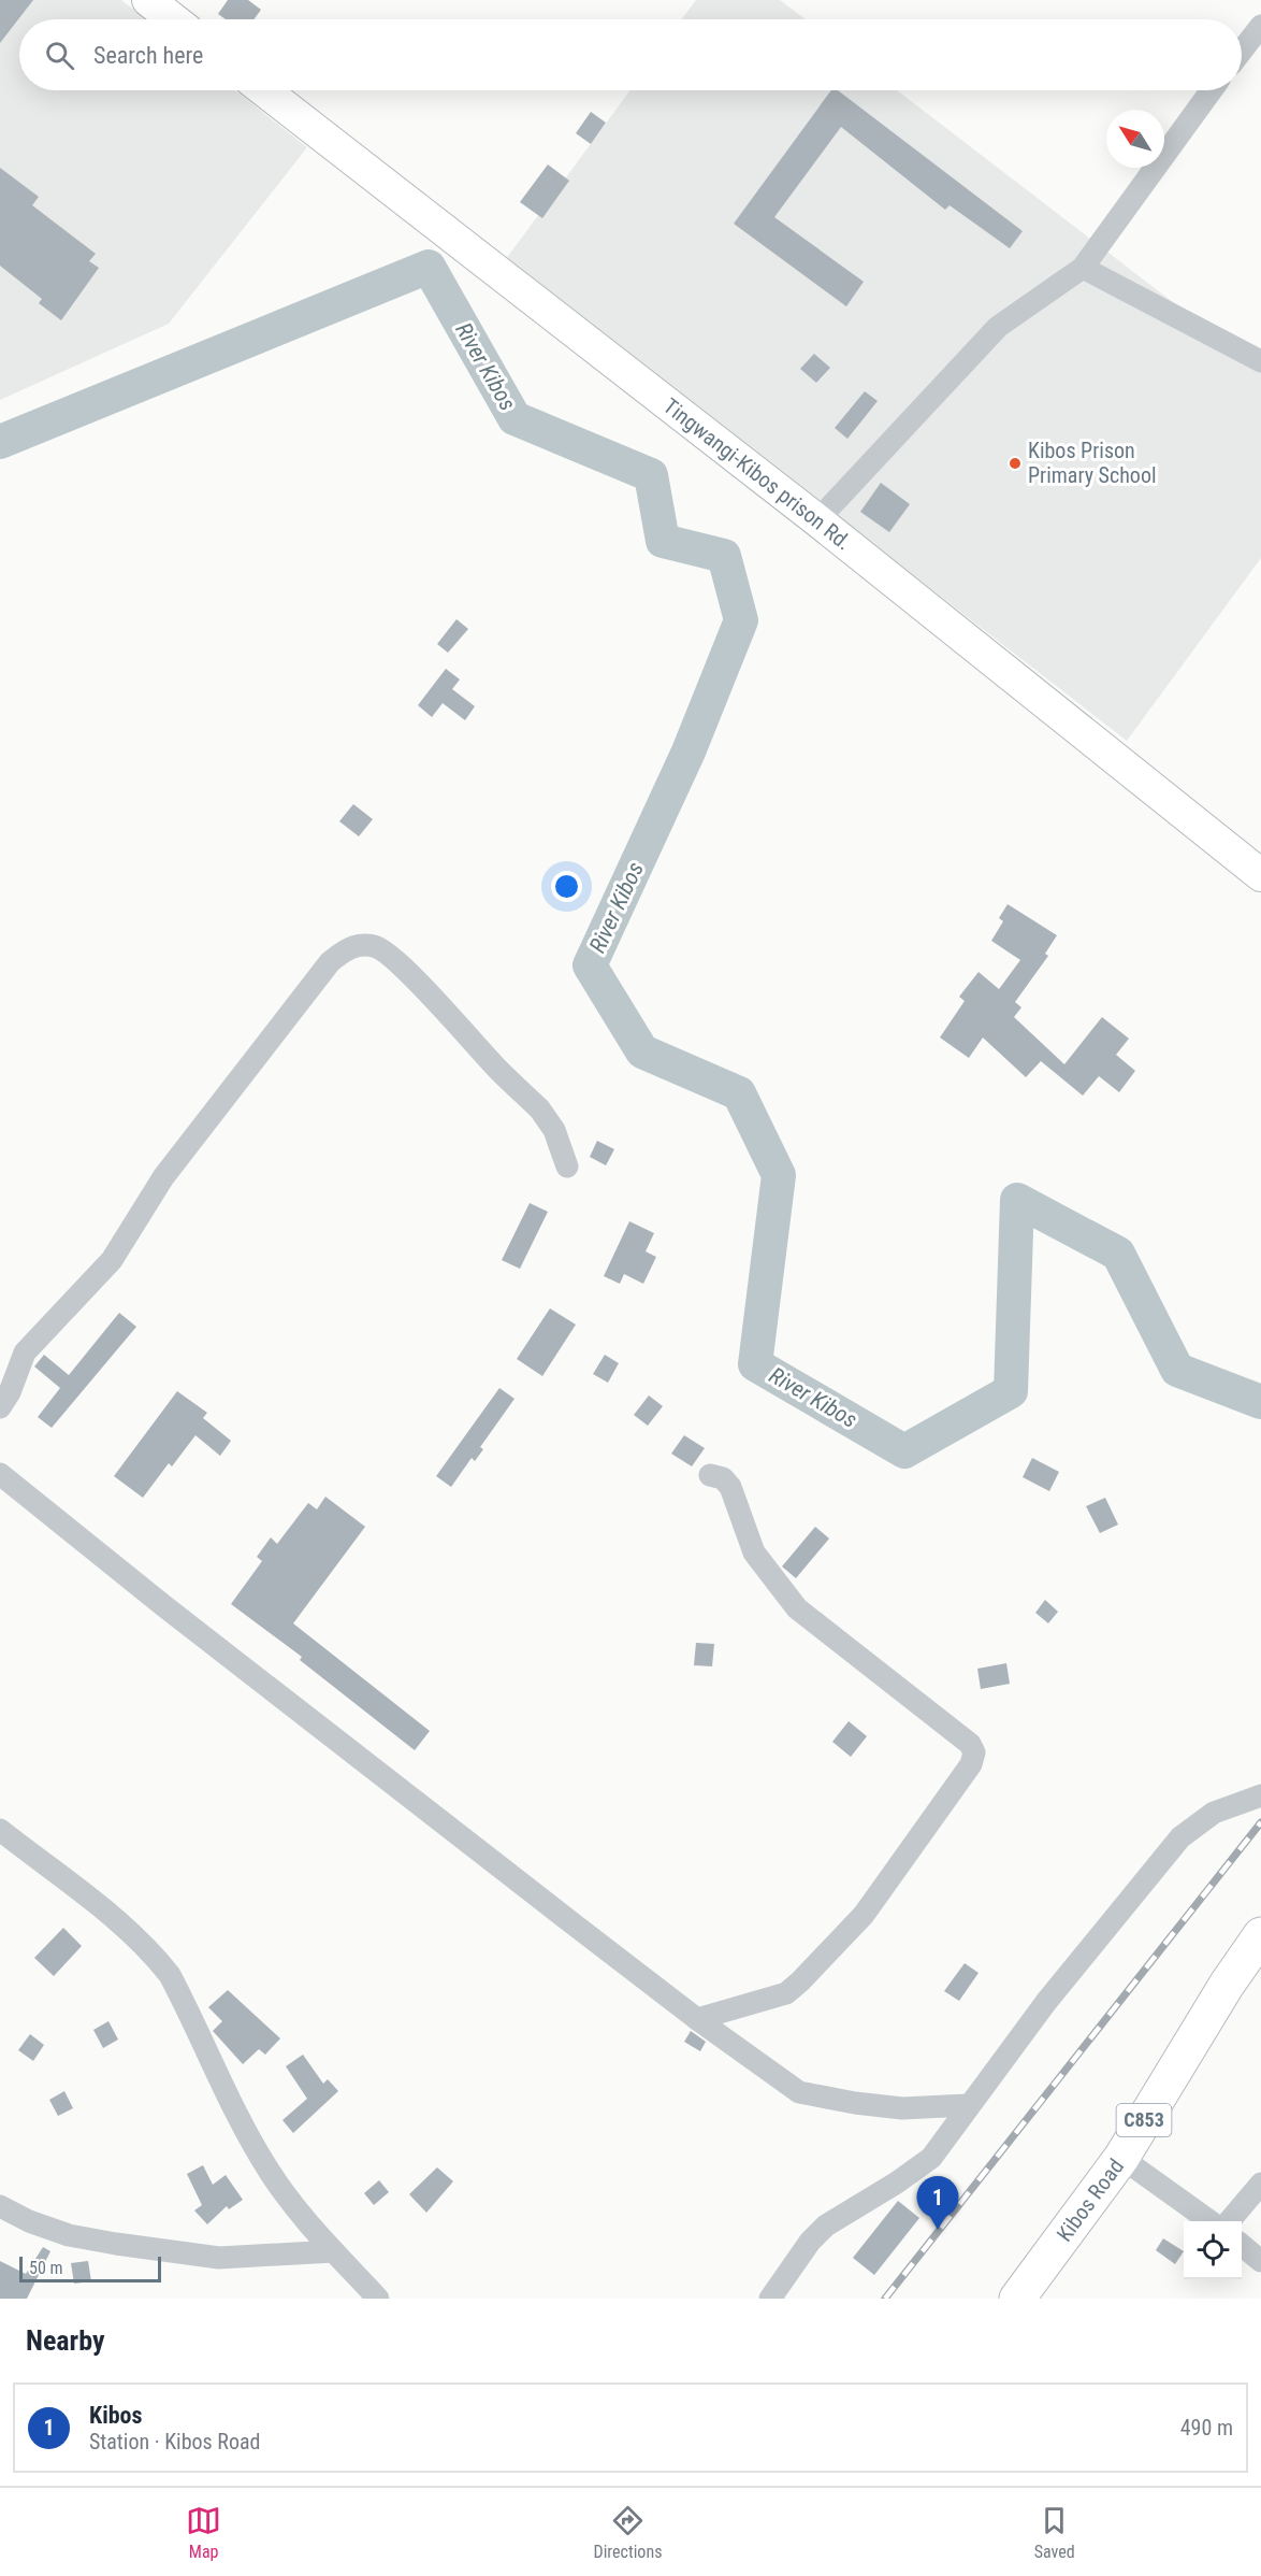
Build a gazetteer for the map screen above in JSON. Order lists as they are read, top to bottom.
{
  "streets": {
    "main road": ["C853", "Kibos Road"],
    "street": ["Tingwangi-Kibos prison Rd."]
  },
  "water": ["River Kibos"],
  "places": ["Kibos Prison Primary School"],
  "scale_bar": "50 m",
  "north": "top left",
  "page": {
    "search": "Search here",
    "pins": "1",
    "scale": "50 m",
    "heading": "Nearby",
    "list": [
      {
        "mark": "1",
        "name": "Kibos",
        "note": "Station · Kibos Road",
        "value": "490 m"
      }
    ],
    "nav": ["Map", "Directions", "Saved"]
  }
}
